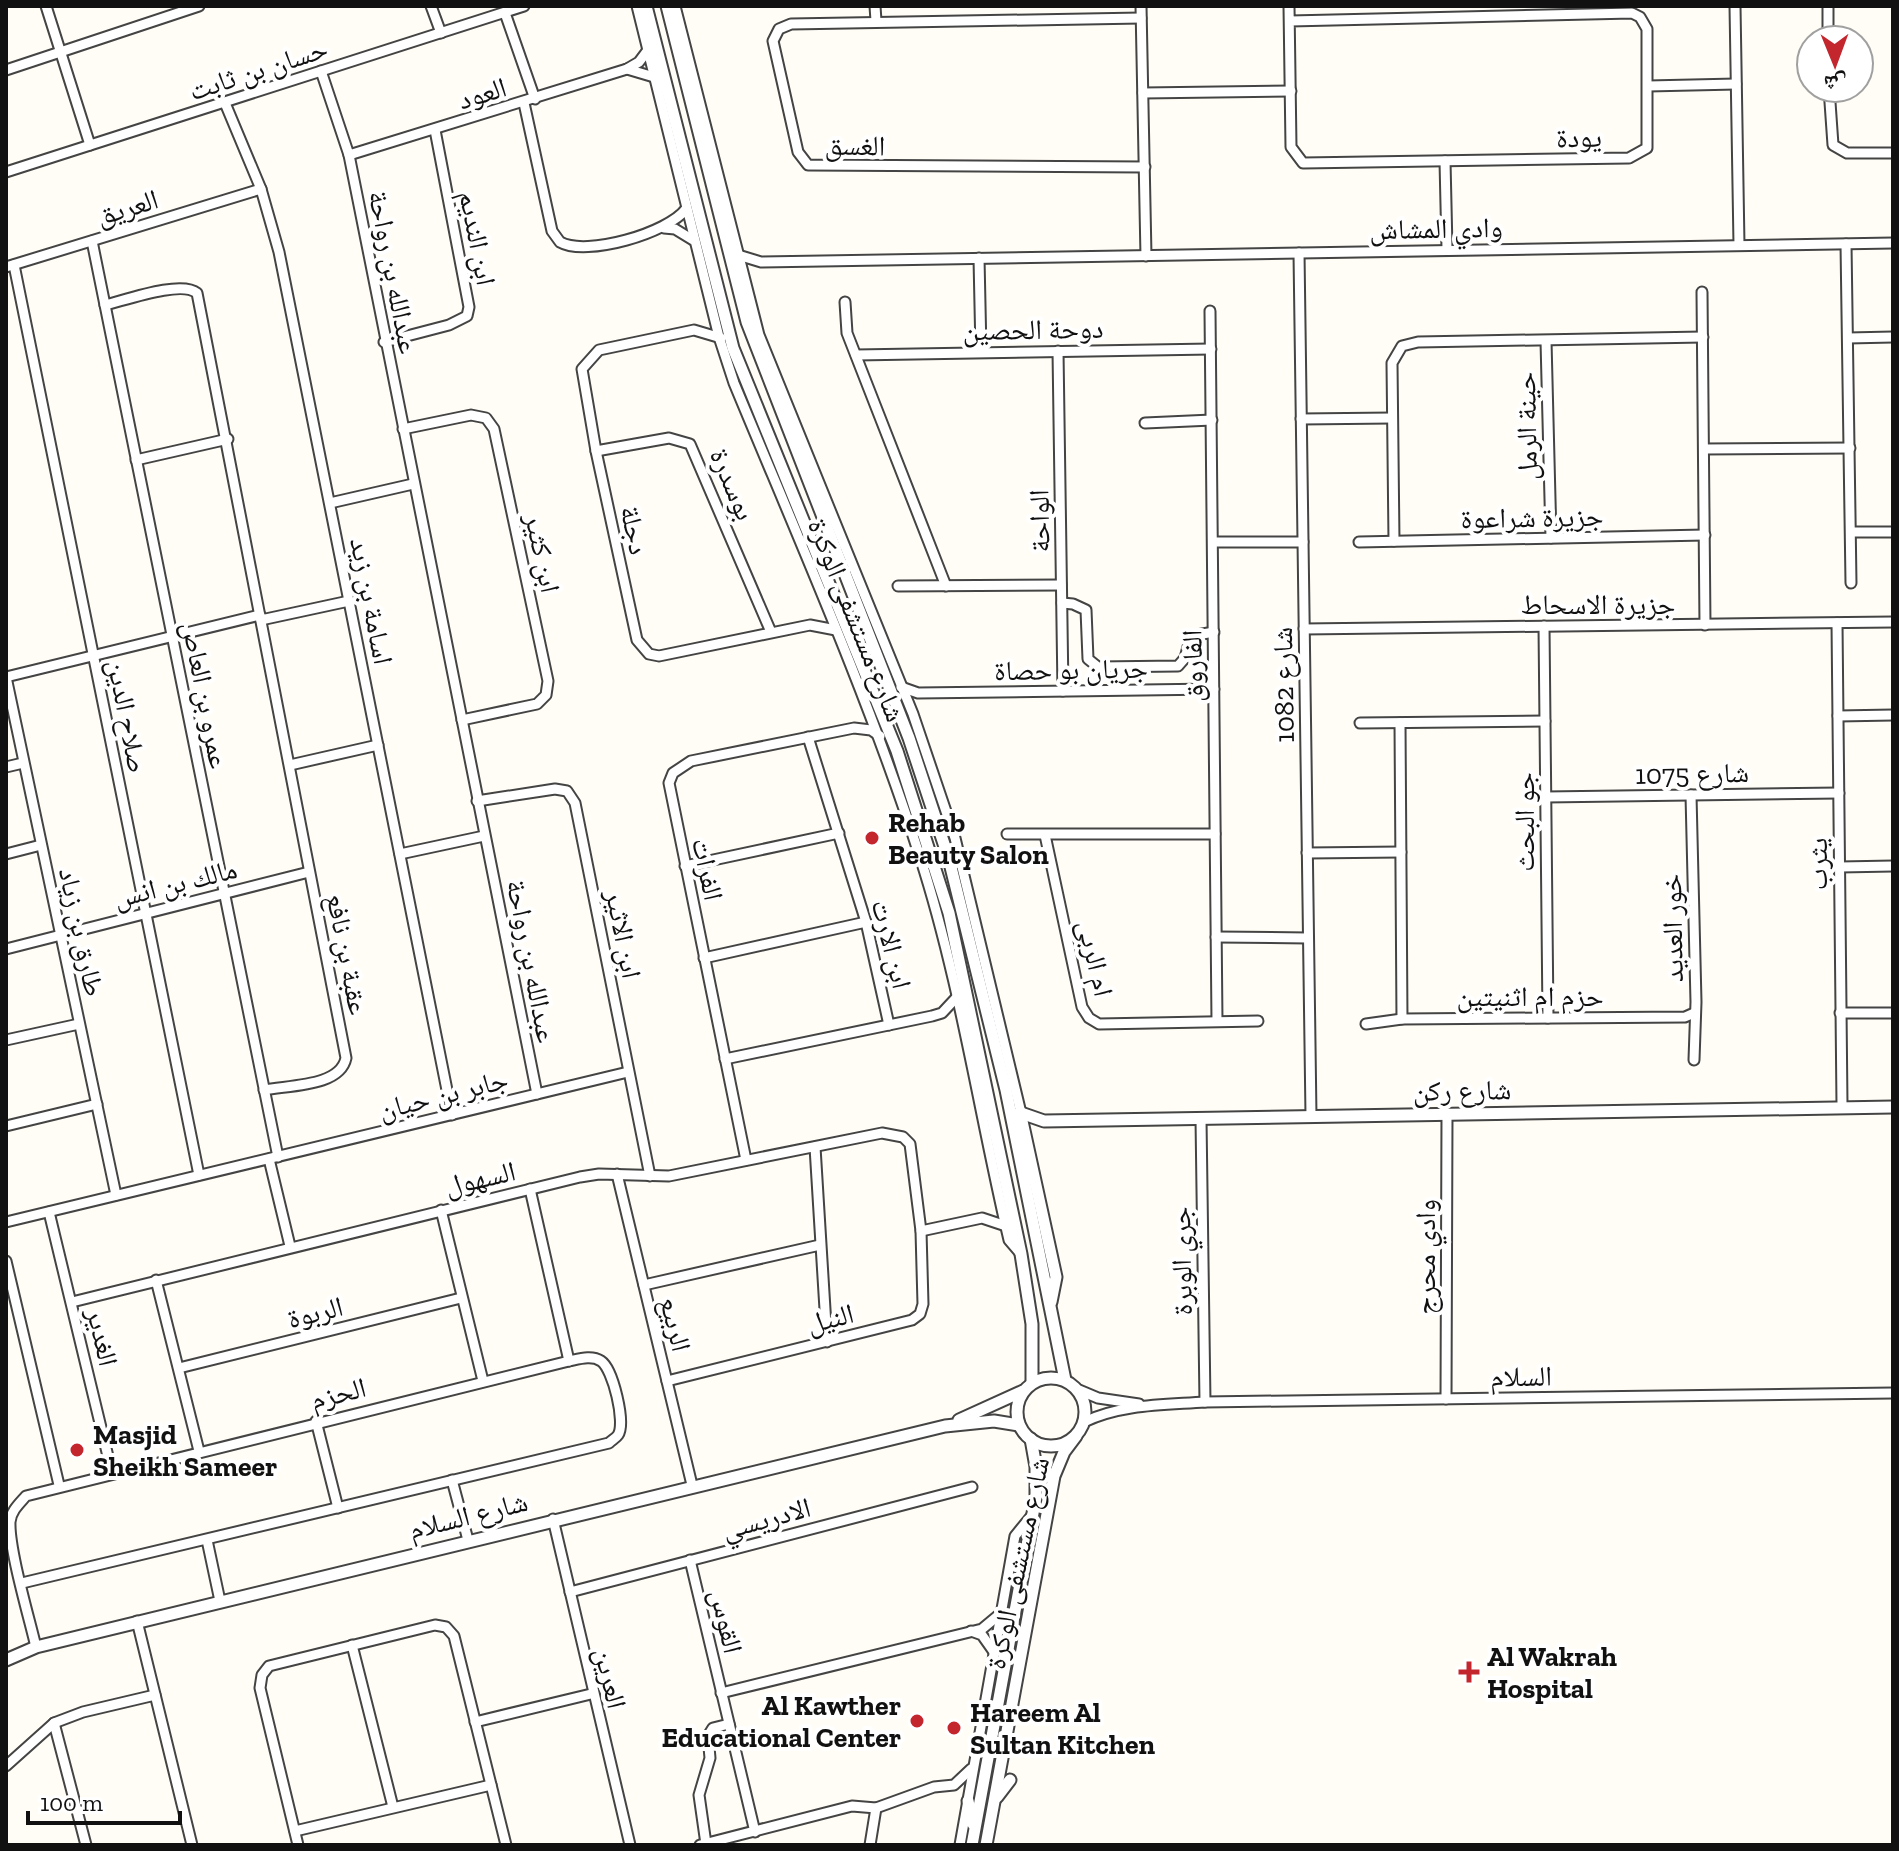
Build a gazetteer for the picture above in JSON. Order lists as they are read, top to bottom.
{
  "streets": {
    "street": [
      "حسان بن ثابت",
      "العود",
      "يودة",
      "الغسق",
      "العريق",
      "وادي المشاش",
      "ابن النديم",
      "عبدالله بن رواحة",
      "دوحة الحصين",
      "حينة الرمل",
      "بوسدرة",
      "جزيرة شراعوة",
      "الواحة",
      "دجلة",
      "ابن كثير",
      "اسامة بن زيد",
      "جزيرة الاسحاط",
      "شارع مستشفى الوكرة",
      "الفاروق",
      "جريان بو حصاة",
      "شارع 1082",
      "عمرو بن العاص",
      "صلاح الدين",
      "شارع 1075",
      "جو البحث",
      "يثرب",
      "الفرات",
      "مالك بن انس",
      "خور العديد",
      "طارق بن زياد",
      "ابن الاثير",
      "ابن الارت",
      "عقبة بن نافع",
      "ام الربى",
      "حزم ام اثنيتين",
      "شارع ركن",
      "جابر بن حيان",
      "السهول",
      "وادي محرج",
      "جري الوبرة",
      "الربوة",
      "النيل",
      "الربيع",
      "الغدير",
      "السلام",
      "الحزم",
      "شارع السلام",
      "الادريسي",
      "القوس",
      "العرين"
    ]
  },
  "crossings": [
    ["حسان بن ثابت", "عبدالله بن رواحة"],
    ["حسان بن ثابت", "اسامة بن زيد"],
    ["العود", "ابن النديم"],
    ["العود", "عبدالله بن رواحة"],
    ["العود", "شارع مستشفى الوكرة"],
    ["العريق", "اسامة بن زيد"],
    ["العريق", "عمرو بن العاص"],
    ["العريق", "صلاح الدين"],
    ["وادي المشاش", "شارع مستشفى الوكرة"],
    ["وادي المشاش", "شارع 1082"],
    ["ابن النديم", "عبدالله بن رواحة"],
    ["عبدالله بن رواحة", "ابن كثير"],
    ["عبدالله بن رواحة", "ابن الاثير"],
    ["عبدالله بن رواحة", "جابر بن حيان"],
    ["دوحة الحصين", "الواحة"],
    ["دوحة الحصين", "الفاروق"],
    ["حينة الرمل", "جزيرة شراعوة"],
    ["بوسدرة", "دجلة"],
    ["الواحة", "جريان بو حصاة"],
    ["دجلة", "شارع مستشفى الوكرة"],
    ["اسامة بن زيد", "جابر بن حيان"],
    ["جزيرة الاسحاط", "شارع 1082"],
    ["جزيرة الاسحاط", "جو البحث"],
    ["جزيرة الاسحاط", "يثرب"],
    ["شارع مستشفى الوكرة", "جريان بو حصاة"],
    ["شارع مستشفى الوكرة", "الفرات"],
    ["شارع مستشفى الوكرة", "شارع ركن"],
    ["شارع مستشفى الوكرة", "السلام"],
    ["شارع مستشفى الوكرة", "شارع السلام"],
    ["الفاروق", "جريان بو حصاة"],
    ["الفاروق", "ام الربى"],
    ["شارع 1082", "شارع ركن"],
    ["عمرو بن العاص", "مالك بن انس"],
    ["عمرو بن العاص", "عقبة بن نافع"],
    ["عمرو بن العاص", "جابر بن حيان"],
    ["صلاح الدين", "مالك بن انس"],
    ["صلاح الدين", "جابر بن حيان"],
    ["شارع 1075", "جو البحث"],
    ["شارع 1075", "يثرب"],
    ["شارع 1075", "خور العديد"],
    ["جو البحث", "حزم ام اثنيتين"],
    ["يثرب", "شارع ركن"],
    ["الفرات", "ابن الارت"],
    ["الفرات", "السهول"],
    ["مالك بن انس", "طارق بن زياد"],
    ["مالك بن انس", "عقبة بن نافع"],
    ["خور العديد", "حزم ام اثنيتين"],
    ["طارق بن زياد", "جابر بن حيان"],
    ["ابن الاثير", "جابر بن حيان"],
    ["ابن الاثير", "السهول"],
    ["شارع ركن", "وادي محرج"],
    ["شارع ركن", "جري الوبرة"],
    ["جابر بن حيان", "الغدير"],
    ["السهول", "النيل"],
    ["السهول", "الربيع"],
    ["السهول", "الغدير"],
    ["وادي محرج", "السلام"],
    ["جري الوبرة", "السلام"],
    ["النيل", "الربيع"],
    ["الربيع", "شارع السلام"],
    ["الغدير", "الحزم"],
    ["السلام", "شارع السلام"],
    ["الحزم", "شارع السلام"],
    ["شارع السلام", "العرين"],
    ["الادريسي", "القوس"],
    ["الادريسي", "العرين"]
  ],
  "places": {
    "other": [
      "Rehab Beauty Salon",
      "Masjid Sheikh Sameer",
      "Al Kawther Educational Center",
      "Hareem Al Sultan Kitchen"
    ],
    "health": ["Al Wakrah Hospital"]
  },
  "scale_bar": "100 m",
  "north": "bottom"
}
